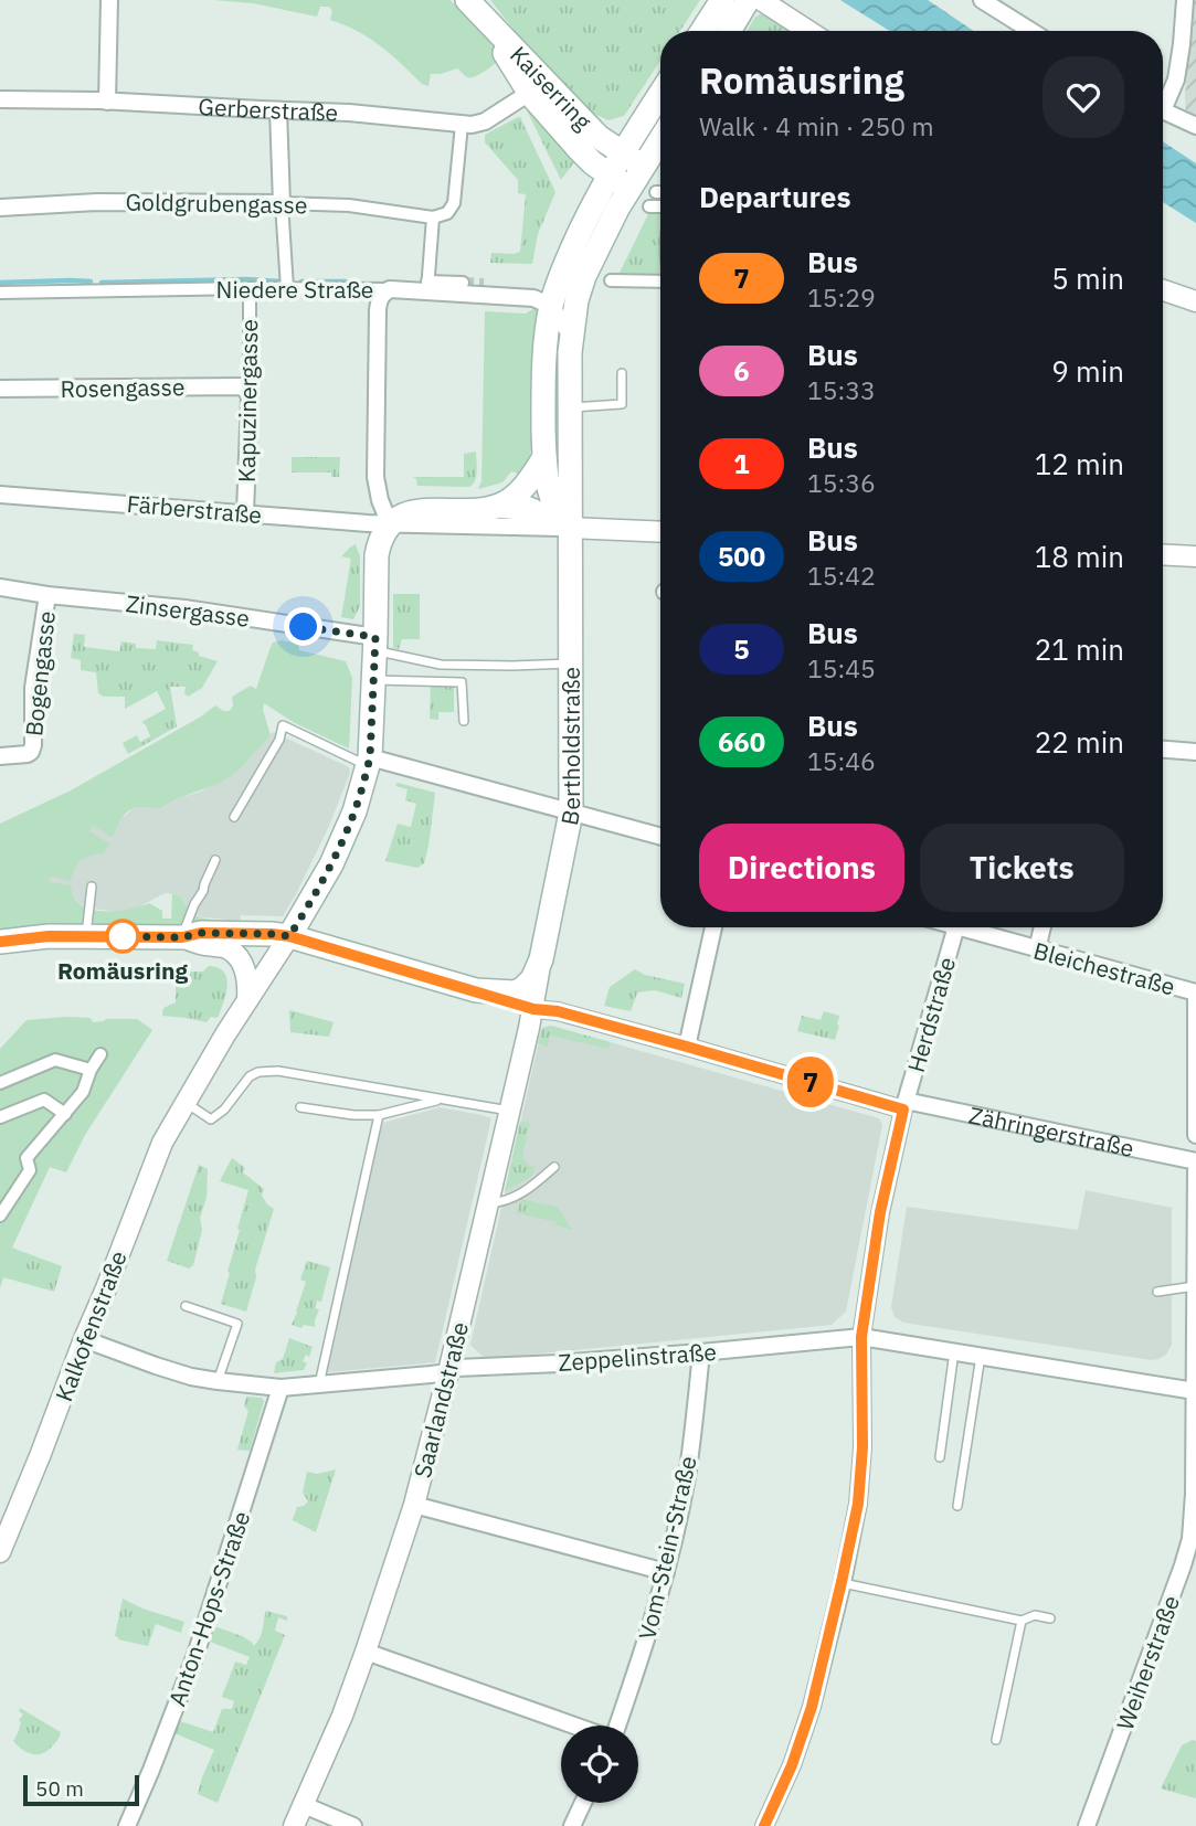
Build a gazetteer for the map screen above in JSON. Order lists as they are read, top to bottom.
{
  "streets": {
    "main road": ["Kaiserring", "Bertholdstraße", "Zähringerstraße"],
    "street": [
      "Gerberstraße",
      "Goldgrubengasse",
      "Niedere Straße",
      "Rosengasse",
      "Kapuzinergasse",
      "Färberstraße",
      "Zinsergasse",
      "Bogengasse",
      "Bleichestraße",
      "Herdstraße",
      "Kalkofenstraße",
      "Zeppelinstraße",
      "Saarlandstraße",
      "Vom-Stein-Straße",
      "Anton-Hops-Straße",
      "Weiherstraße"
    ]
  },
  "crossings": [
    ["Kaiserring", "Gerberstraße"],
    ["Kaiserring", "Bertholdstraße"],
    ["Niedere Straße", "Kapuzinergasse"],
    ["Niedere Straße", "Bertholdstraße"],
    ["Rosengasse", "Kapuzinergasse"],
    ["Kapuzinergasse", "Färberstraße"],
    ["Färberstraße", "Bertholdstraße"],
    ["Zinsergasse", "Bogengasse"],
    ["Bertholdstraße", "Zähringerstraße"],
    ["Bertholdstraße", "Saarlandstraße"],
    ["Herdstraße", "Zähringerstraße"],
    ["Herdstraße", "Zeppelinstraße"],
    ["Zähringerstraße", "Kalkofenstraße"],
    ["Zähringerstraße", "Saarlandstraße"],
    ["Kalkofenstraße", "Zeppelinstraße"],
    ["Zeppelinstraße", "Saarlandstraße"],
    ["Zeppelinstraße", "Vom-Stein-Straße"],
    ["Zeppelinstraße", "Anton-Hops-Straße"],
    ["Zeppelinstraße", "Weiherstraße"]
  ],
  "places": ["Romäusring"],
  "lines": ["bus line 7"],
  "scale_bar": "50 m",
  "page": {
    "on_map": "7",
    "heading": [
      ["Romäusring", "Walk · 4 min · 250 m"],
      "Departures"
    ],
    "list": [
      {
        "mark": "7",
        "name": "Bus",
        "note": "15:29",
        "value": "5 min"
      },
      {
        "mark": "6",
        "name": "Bus",
        "note": "15:33",
        "value": "9 min"
      },
      {
        "mark": "1",
        "name": "Bus",
        "note": "15:36",
        "value": "12 min"
      },
      {
        "mark": "500",
        "name": "Bus",
        "note": "15:42",
        "value": "18 min"
      },
      {
        "mark": "5",
        "name": "Bus",
        "note": "15:45",
        "value": "21 min"
      },
      {
        "mark": "660",
        "name": "Bus",
        "note": "15:46",
        "value": "22 min"
      }
    ],
    "buttons": ["Directions", "Tickets"],
    "scale": "50 m"
  }
}
